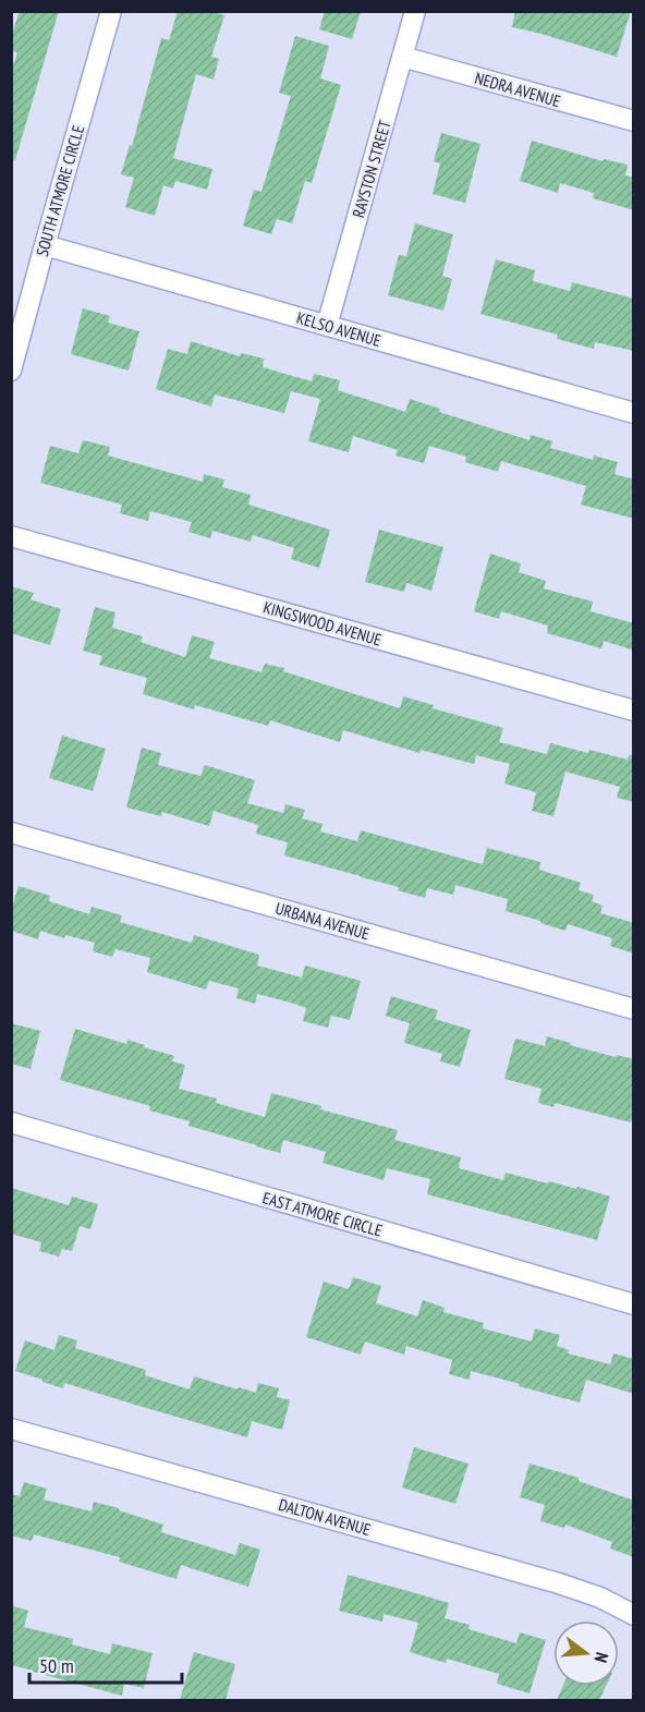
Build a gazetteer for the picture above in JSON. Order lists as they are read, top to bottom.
{
  "streets": {
    "street": [
      "NEDRA AVENUE",
      "RAYSTON STREET",
      "SOUTH ATMORE CIRCLE",
      "KELSO AVENUE",
      "KINGSWOOD AVENUE",
      "URBANA AVENUE",
      "EAST ATMORE CIRCLE",
      "DALTON AVENUE"
    ]
  },
  "crossings": [
    ["NEDRA AVENUE", "RAYSTON STREET"],
    ["RAYSTON STREET", "KELSO AVENUE"],
    ["SOUTH ATMORE CIRCLE", "KELSO AVENUE"]
  ],
  "scale_bar": "50 m",
  "north": "right"
}
